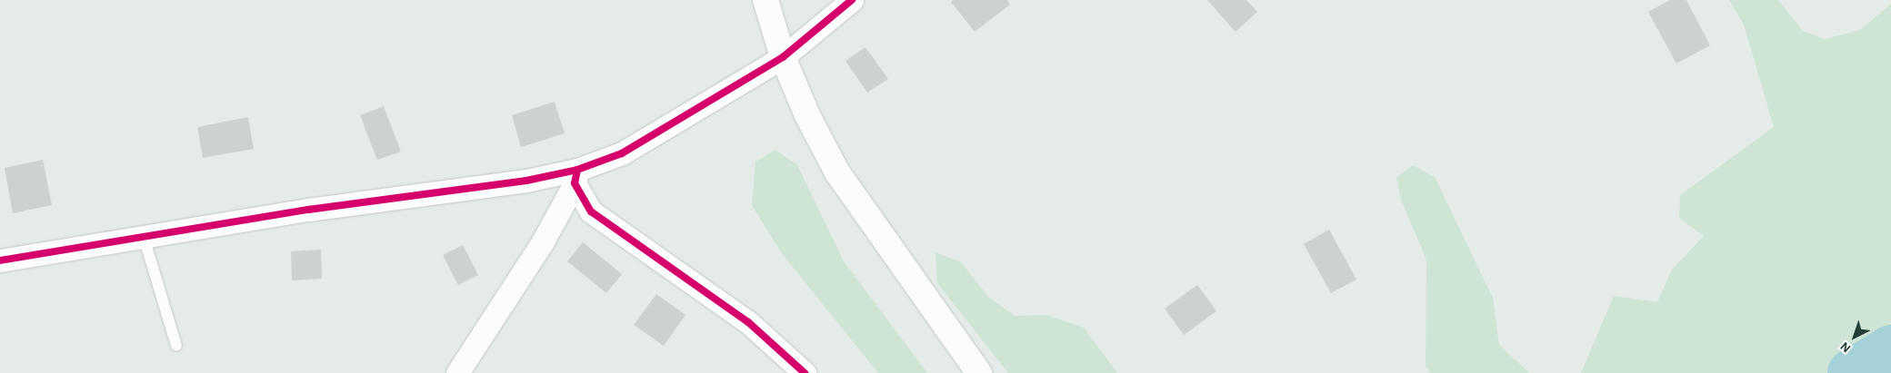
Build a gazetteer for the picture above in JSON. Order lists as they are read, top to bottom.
{
  "north": "bottom left"
}
